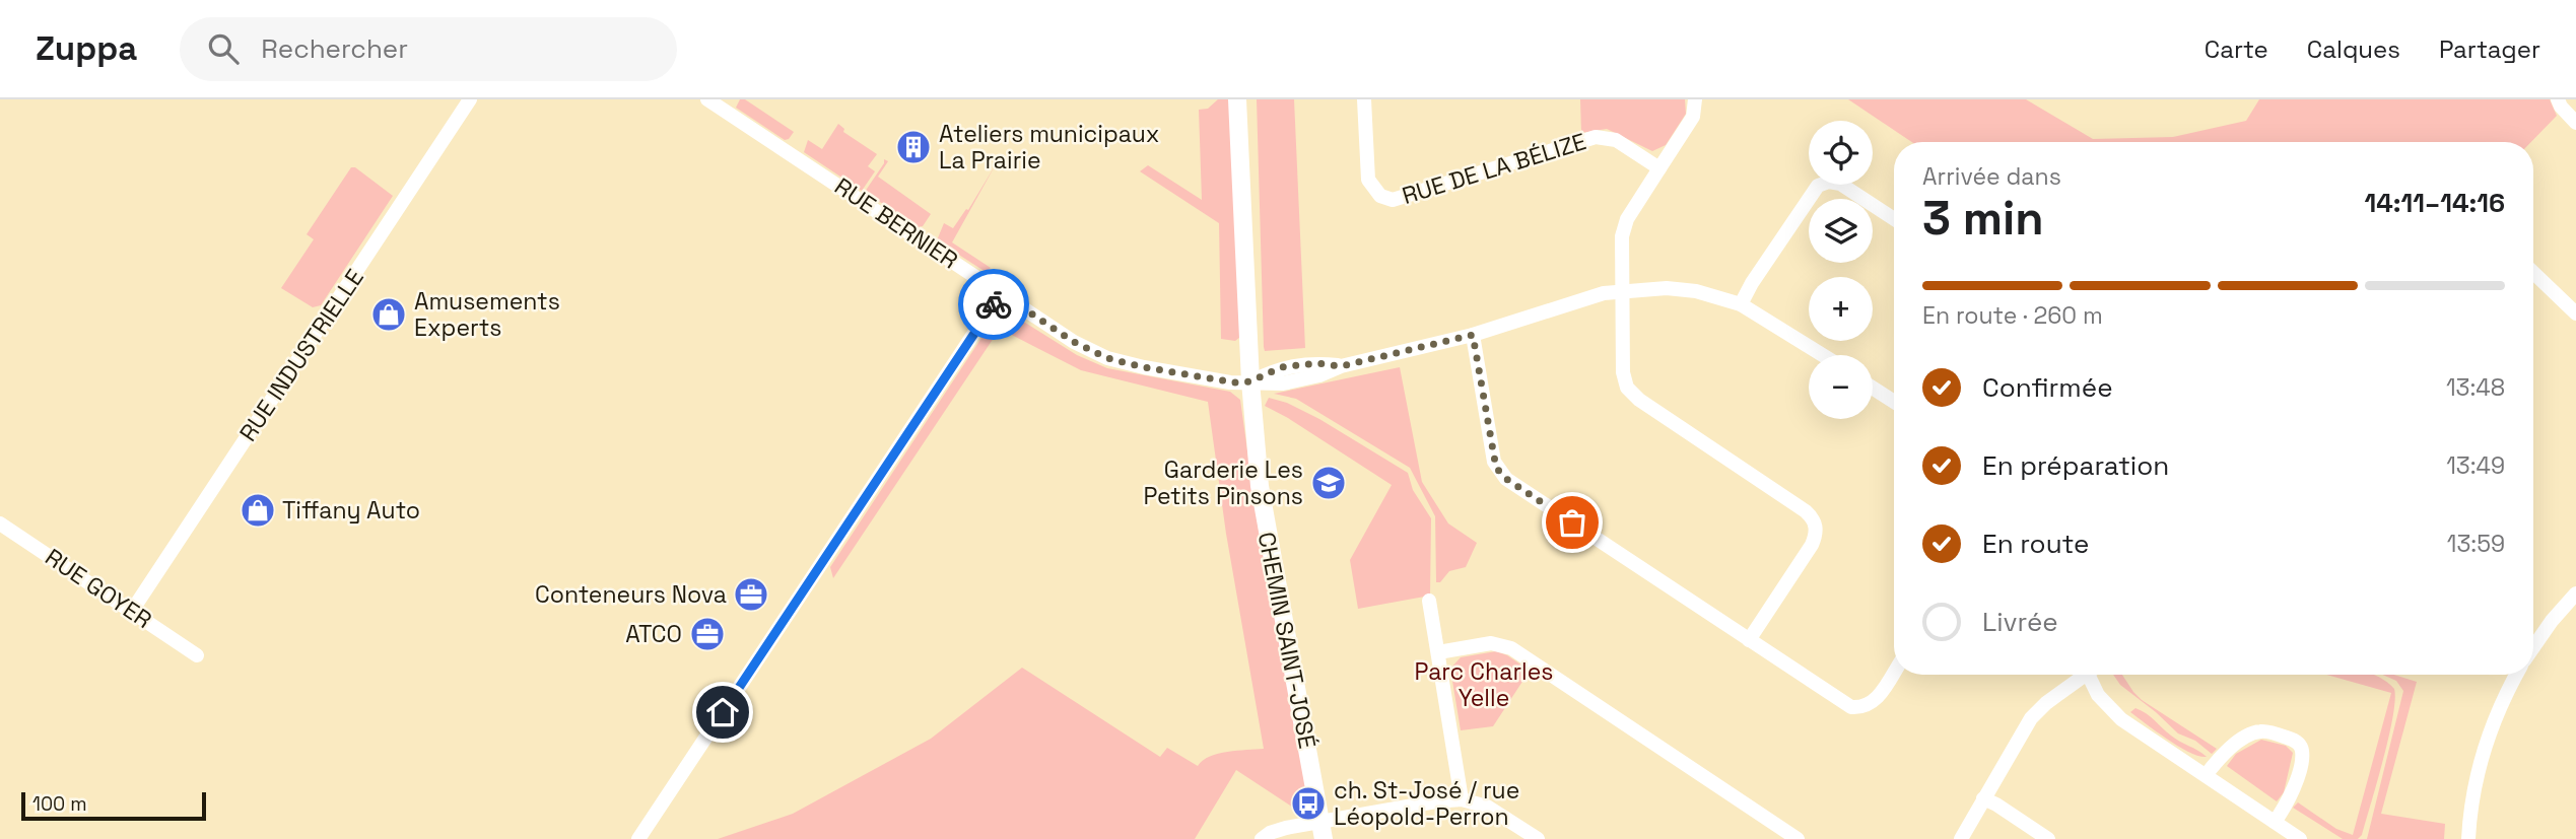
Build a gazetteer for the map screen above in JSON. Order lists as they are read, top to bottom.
{
  "streets": {
    "street": [
      "RUE DE LA BÉLIZE",
      "RUE BERNIER",
      "RUE INDUSTRIELLE",
      "RUE GOYER",
      "CHEMIN SAINT-JOSÉ"
    ]
  },
  "crossings": [
    ["RUE BERNIER", "CHEMIN SAINT-JOSÉ"],
    ["RUE INDUSTRIELLE", "RUE GOYER"]
  ],
  "parks": ["Parc Charles Yelle"],
  "places": {
    "building": ["Ateliers municipaux La Prairie"],
    "shop": ["Amusements Experts", "Tiffany Auto"],
    "school or university": ["Garderie Les Petits Pinsons"],
    "office": ["Conteneurs Nova", "ATCO"],
    "bus stop": ["ch. St-José / rue Léopold-Perron"]
  },
  "scale_bar": "100 m",
  "page": {
    "header": "Zuppa",
    "search": "Rechercher",
    "nav": ["Carte", "Calques", "Partager"],
    "map_buttons": ["+", "−"],
    "heading": ["3 min", "Arrivée dans", "14:11–14:16"],
    "bar": "En route · 260 m",
    "list": [
      ["Confirmée", "13:48"],
      ["En préparation", "13:49"],
      ["En route", "13:59"],
      "Livrée"
    ],
    "scale": "100 m"
  }
}
